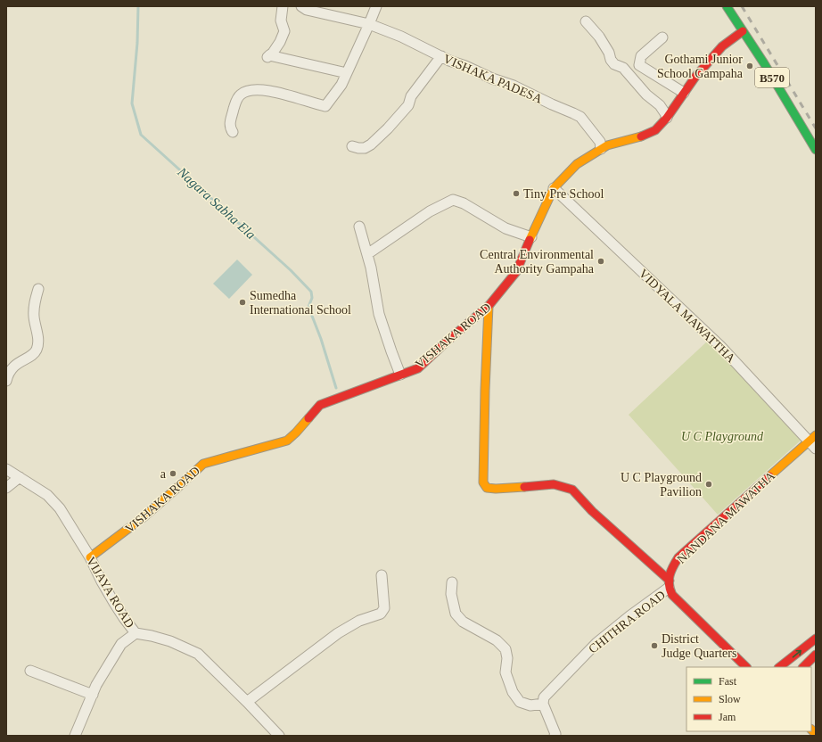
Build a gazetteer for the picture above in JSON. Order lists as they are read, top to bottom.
{
  "streets": {
    "street": [
      "B570",
      "VISHAKA PADESA",
      "VIDYALA MAWATTHA",
      "VISHAKA ROAD",
      "NANDANA MAWATHA",
      "VIJAYA ROAD",
      "CHITHRA ROAD"
    ]
  },
  "crossings": [
    ["B570", "VISHAKA ROAD"],
    ["VISHAKA PADESA", "VISHAKA ROAD"],
    ["VIDYALA MAWATTHA", "VISHAKA ROAD"],
    ["VIDYALA MAWATTHA", "NANDANA MAWATHA"],
    ["VISHAKA ROAD", "VIJAYA ROAD"],
    ["NANDANA MAWATHA", "CHITHRA ROAD"]
  ],
  "water": ["Nagara Sabha Ela"],
  "parks": ["U C Playground"],
  "places": [
    "Gothami Junior School Gampaha",
    "Tiny Pre School",
    "Central Environmental Authority Gampaha",
    "Sumedha International School",
    "a",
    "U C Playground Pavilion",
    "District Judge Quarters"
  ],
  "legend": ["Fast", "Slow", "Jam"]
}
